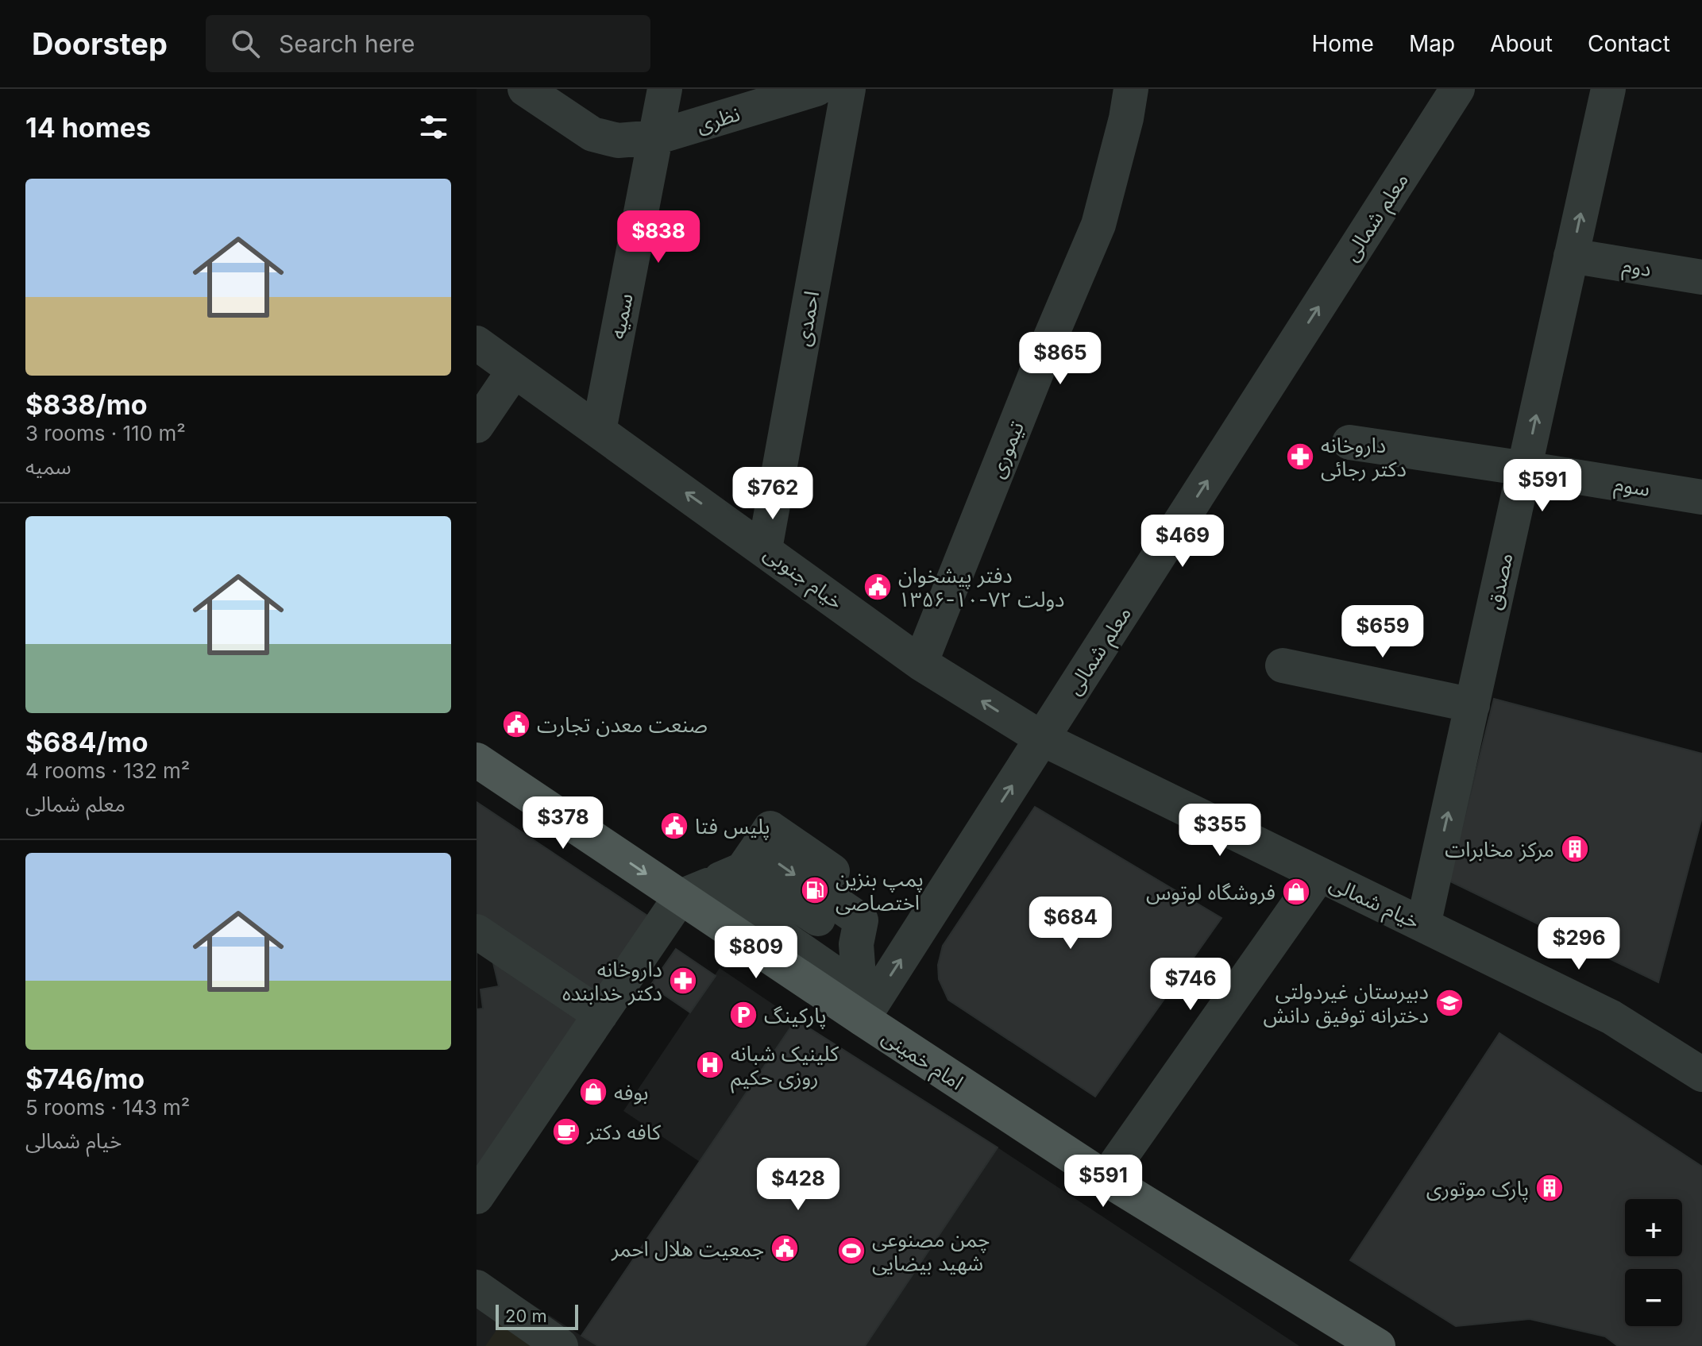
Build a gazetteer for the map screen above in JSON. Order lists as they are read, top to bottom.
{
  "streets": {
    "main road": ["امام خمینی"],
    "street": [
      "نظری",
      "معلم شمالی",
      "دوم",
      "سميه",
      "احمدی",
      "تیموری",
      "سوم",
      "خیام جنوبی",
      "مصدق",
      "خیام شمالی"
    ]
  },
  "crossings": [
    ["نظری", "سميه"],
    ["معلم شمالی", "خیام جنوبی"],
    ["معلم شمالی", "خیام شمالی"],
    ["معلم شمالی", "امام خمینی"],
    ["دوم", "مصدق"],
    ["سميه", "خیام جنوبی"],
    ["احمدی", "خیام جنوبی"],
    ["تیموری", "خیام جنوبی"],
    ["سوم", "مصدق"],
    ["خیام جنوبی", "خیام شمالی"],
    ["مصدق", "خیام شمالی"]
  ],
  "one_way": ["خیام جنوبی", "مصدق"],
  "places": {
    "pharmacy": ["داروخانه دکتر رجائی", "داروخانه دکتر خدابنده"],
    "public building": [
      "دفتر پیشخوان دولت ۷۲-۱۰-۱۳۵۶",
      "صنعت معدن تجارت",
      "پلیس فتا",
      "جمعیت هلال احمر"
    ],
    "building": ["مرکز مخابرات", "پارک موتوری"],
    "fuel station": ["پمپ بنزین اختصاصی"],
    "shop": ["فروشگاه لوتوس", "بوفه"],
    "school or university": ["دبیرستان غیردولتی دخترانه توفیق دانش"],
    "parking": ["پارکینگ"],
    "hospital": ["کلینیک شبانه روزی حکیم"],
    "cafe": ["کافه دکتر"],
    "sports": ["چمن مصنوعی شهید بیضایی"]
  },
  "scale_bar": "20 m",
  "page": {
    "header": "Doorstep",
    "search": "Search here",
    "nav": [
      "Home",
      "Map",
      "About",
      "Contact"
    ],
    "heading": "14 homes",
    "list": [
      {
        "name": "$838/mo",
        "note": "3 rooms · 110 m² · سميه"
      },
      {
        "name": "$684/mo",
        "note": "4 rooms · 132 m² · معلم شمالی"
      },
      {
        "name": "$746/mo",
        "note": "5 rooms · 143 m² · خیام شمالی"
      }
    ],
    "price": [
      "$838",
      "$865",
      "$591",
      "$762",
      "$469",
      "$659",
      "$378",
      "$355",
      "$684",
      "$296",
      "$809",
      "$746",
      "$591",
      "$428"
    ],
    "map_buttons": ["+", "−"],
    "scale": "20 m"
  }
}
